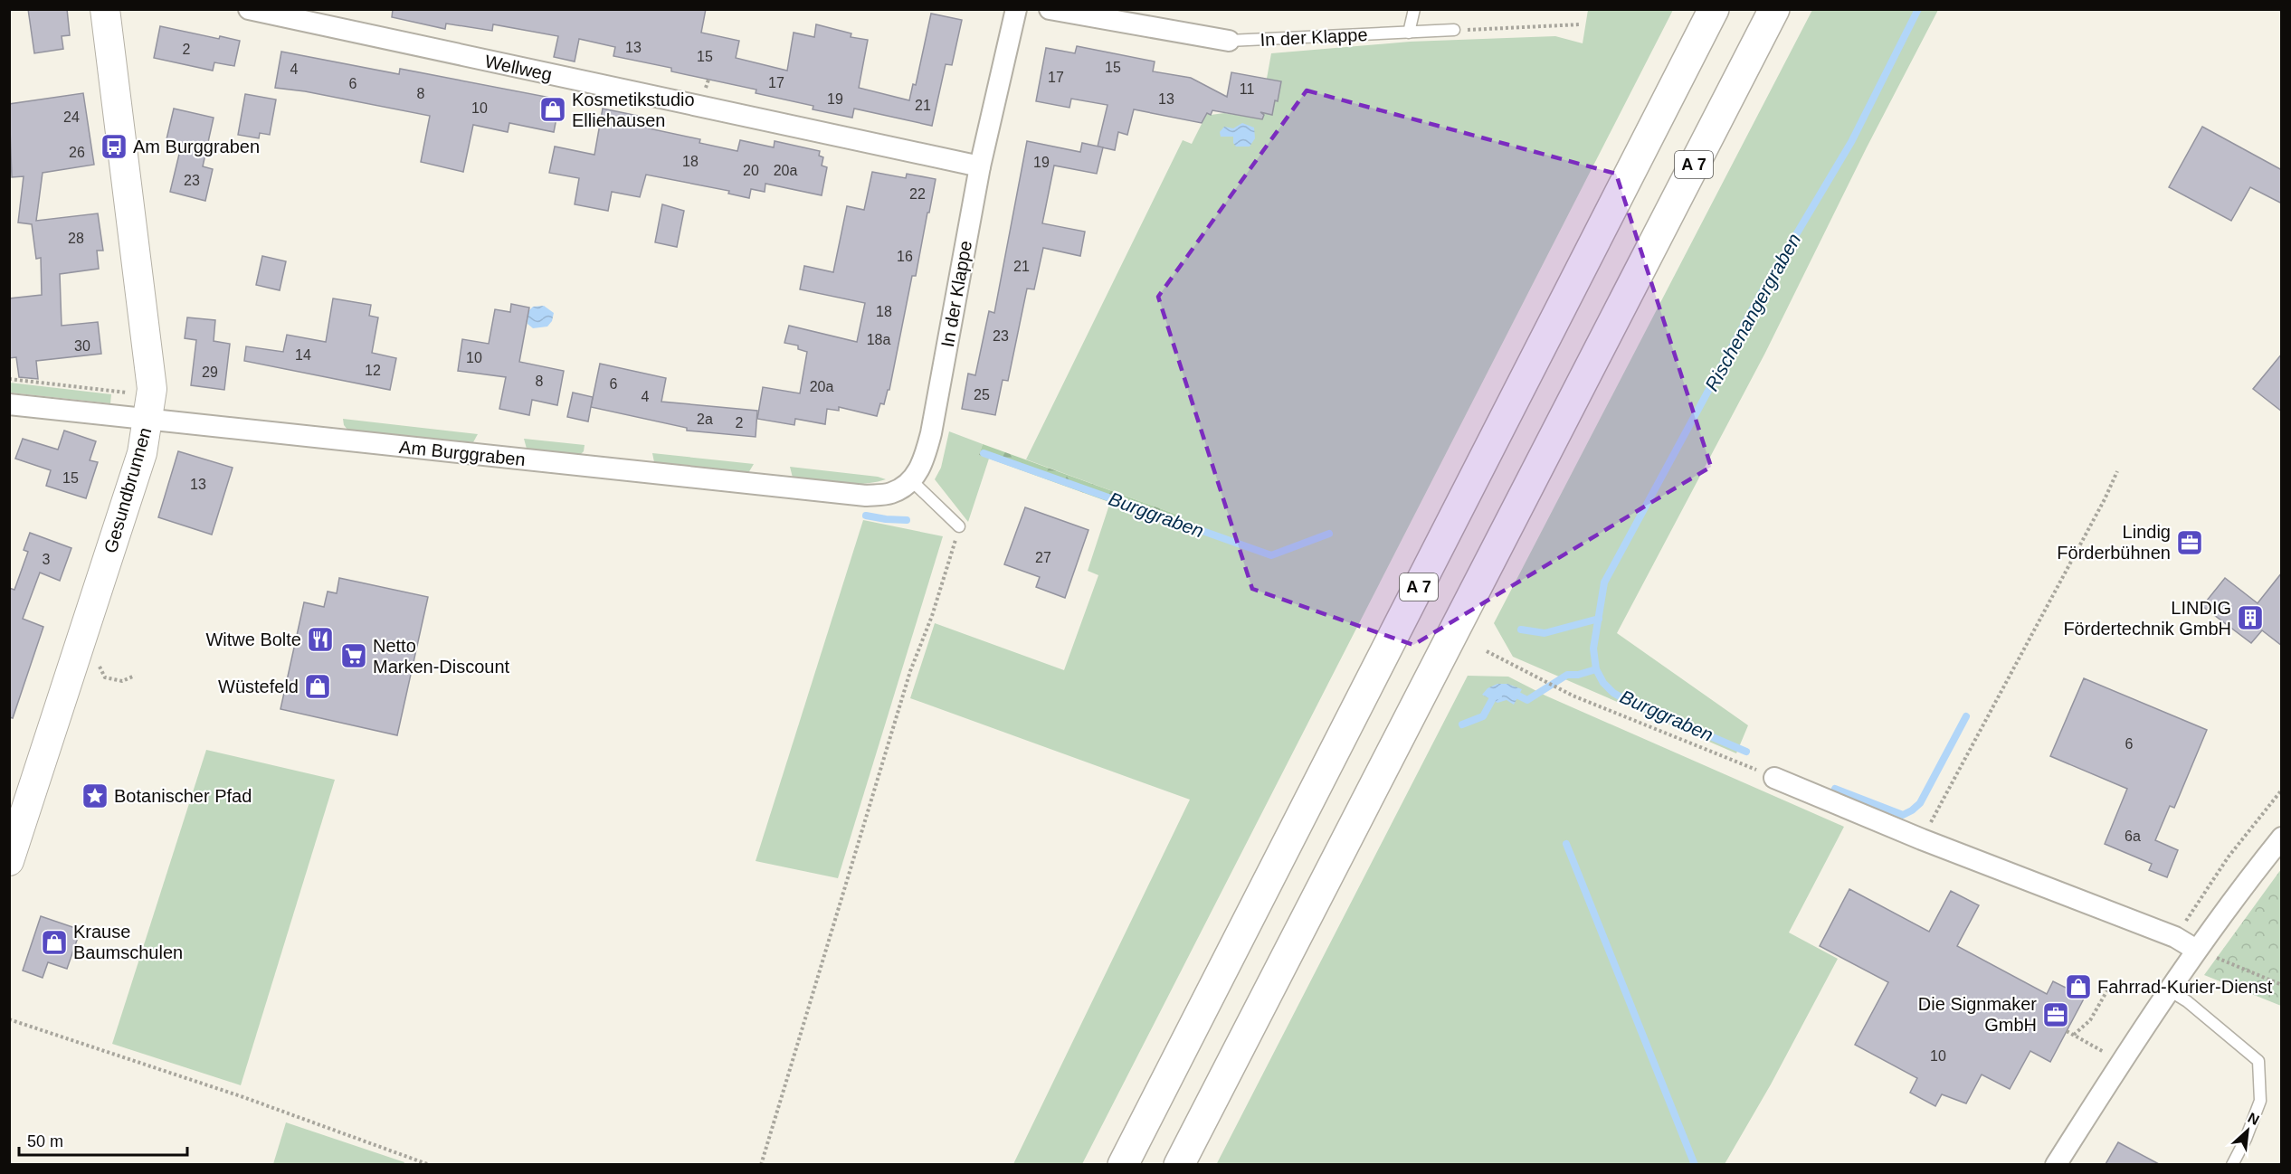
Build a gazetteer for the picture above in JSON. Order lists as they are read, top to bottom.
{
  "streets": {
    "highway": ["A 7"],
    "street": [
      "In der Klappe",
      "Wellweg",
      "Am Burggraben",
      "Gesundbrunnen"
    ]
  },
  "crossings": [
    ["In der Klappe", "Wellweg"],
    ["In der Klappe", "Am Burggraben"],
    ["Am Burggraben", "Gesundbrunnen"]
  ],
  "water": ["Rischenangergraben", "Burggraben"],
  "places": {
    "shop": [
      "Kosmetikstudio Elliehausen",
      "Wüstefeld",
      "Krause Baumschulen",
      "Fahrrad-Kurier-Dienst"
    ],
    "bus stop": ["Am Burggraben"],
    "office": ["Lindig Förderbühnen", "Die Signmaker GmbH"],
    "building": ["LINDIG Fördertechnik GmbH"],
    "restaurant": ["Witwe Bolte"],
    "supermarket": ["Netto Marken-Discount"],
    "place": ["Botanischer Pfad"]
  },
  "house_numbers": [
    "13",
    "2",
    "15",
    "15",
    "4",
    "17",
    "17",
    "6",
    "11",
    "8",
    "19",
    "13",
    "21",
    "10",
    "24",
    "26",
    "18",
    "19",
    "20",
    "20a",
    "23",
    "22",
    "28",
    "16",
    "21",
    "18",
    "23",
    "18a",
    "30",
    "14",
    "10",
    "12",
    "29",
    "8",
    "6",
    "20a",
    "25",
    "4",
    "2a",
    "2",
    "15",
    "13",
    "27",
    "3",
    "6",
    "6a",
    "10"
  ],
  "scale_bar": "50 m",
  "north": "top right"
}
